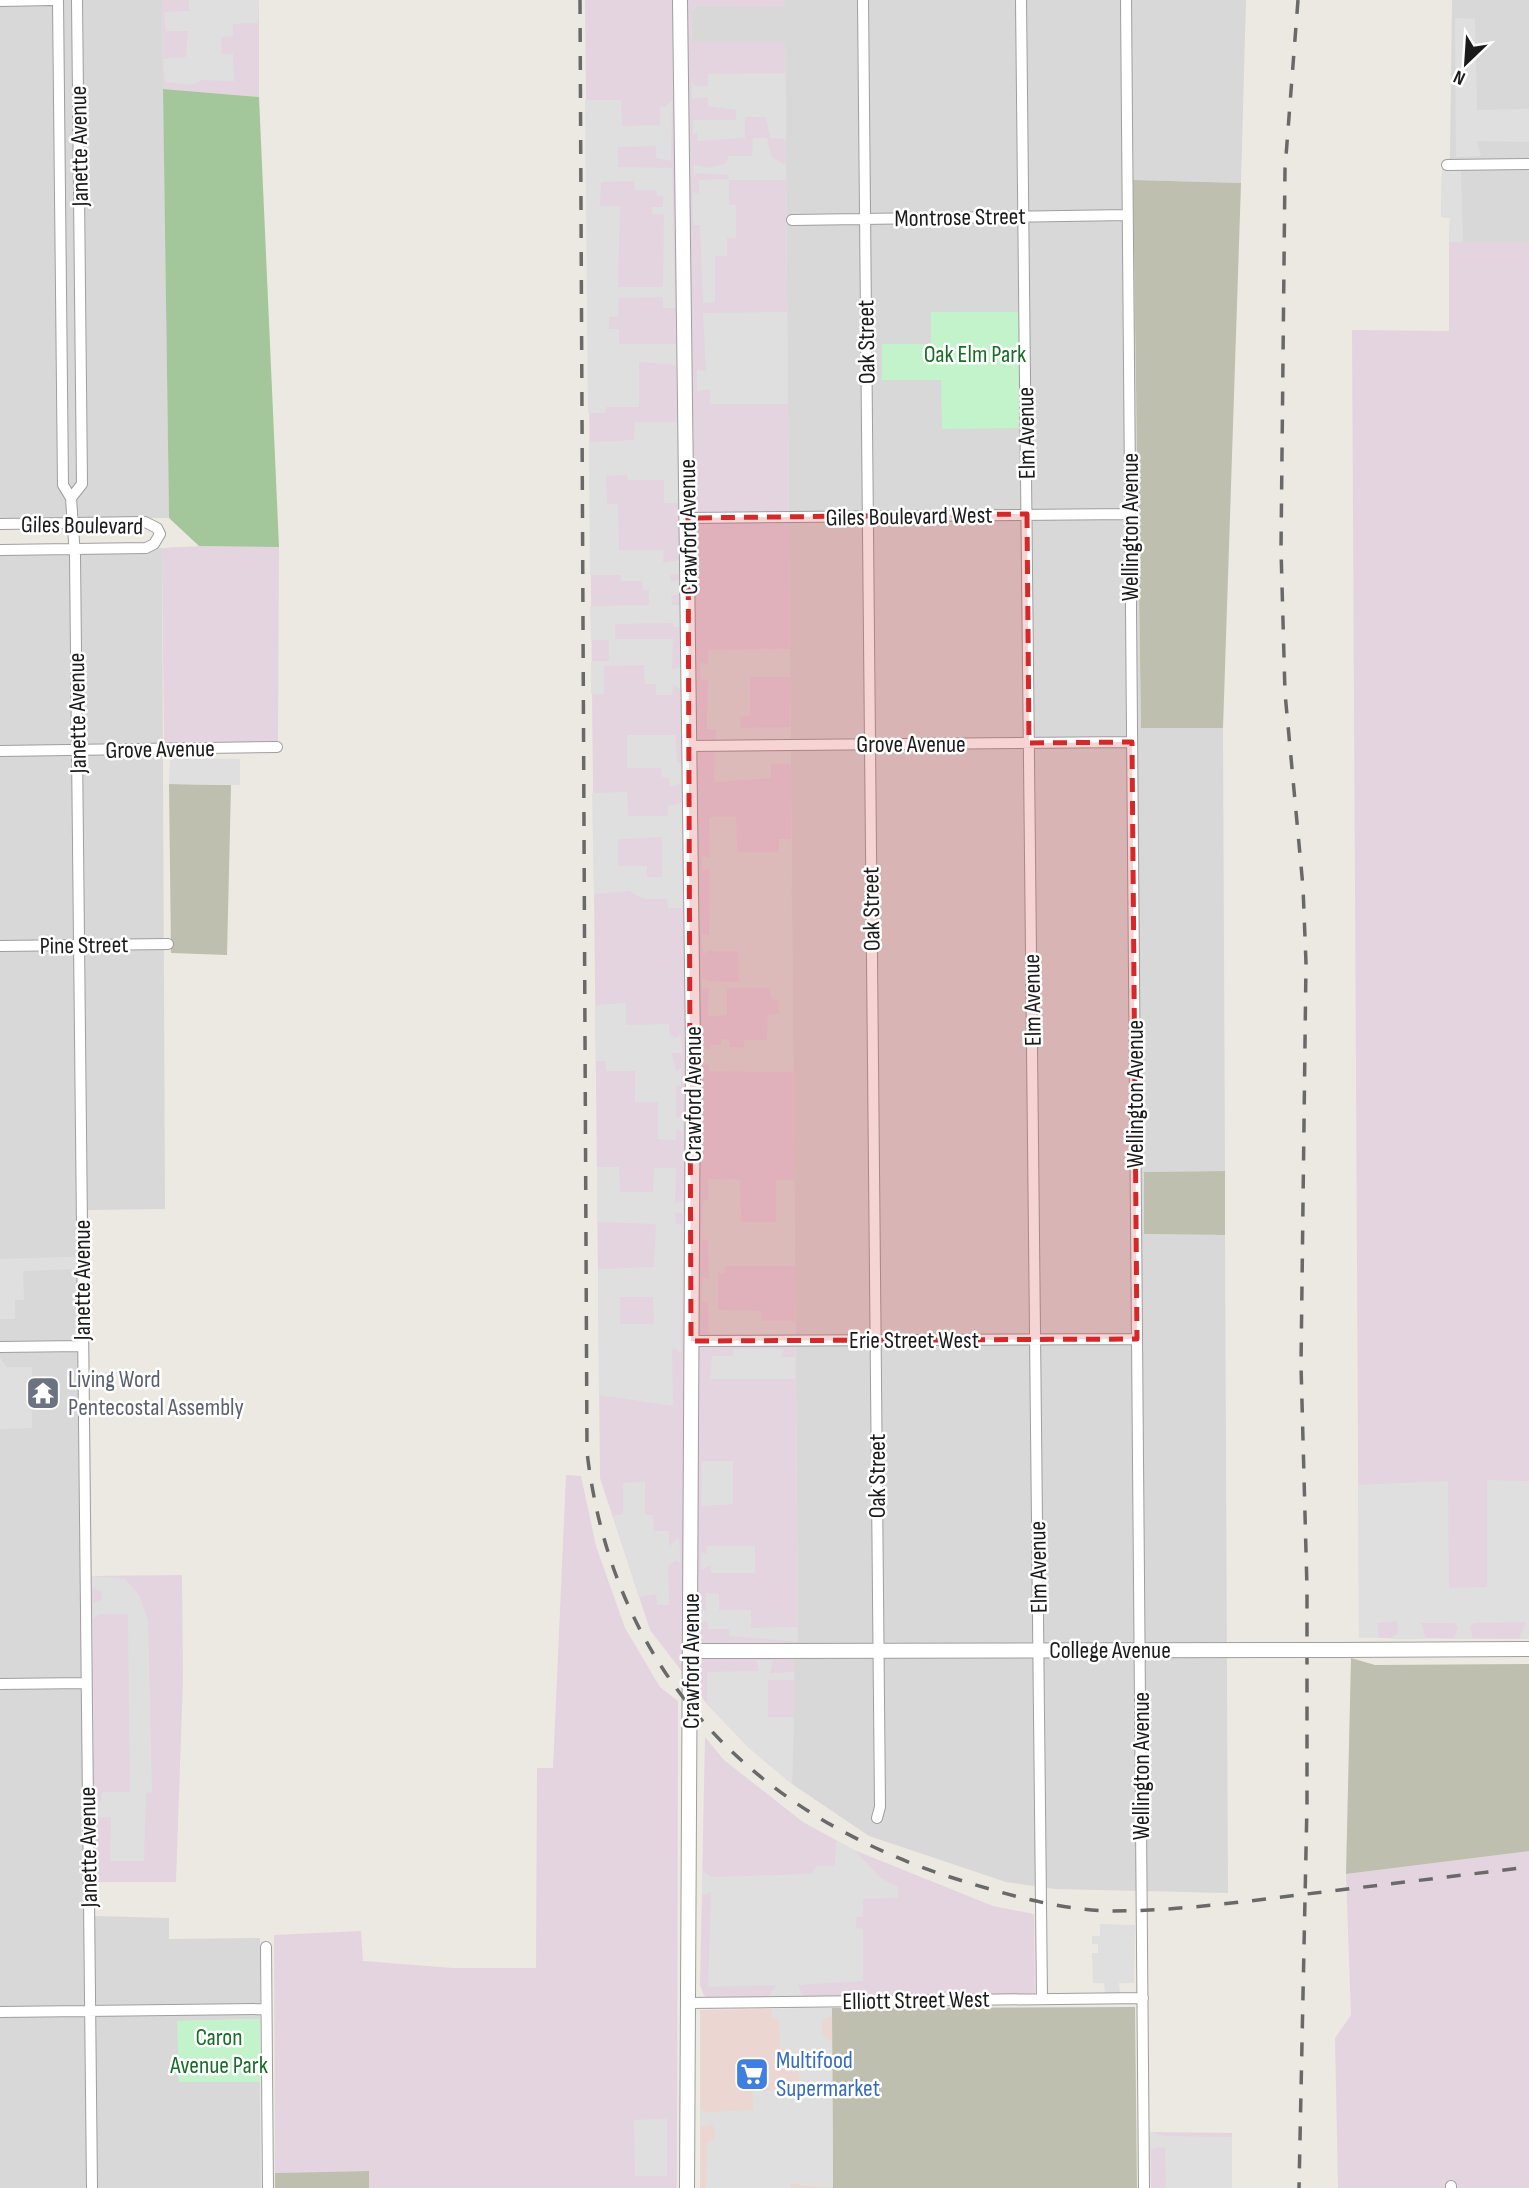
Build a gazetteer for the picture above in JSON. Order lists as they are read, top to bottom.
{
  "streets": {
    "street": [
      "Janette Avenue",
      "Montrose Street",
      "Oak Street",
      "Elm Avenue",
      "Giles Boulevard West",
      "Giles Boulevard",
      "Crawford Avenue",
      "Wellington Avenue",
      "Grove Avenue",
      "Pine Street",
      "Erie Street West",
      "College Avenue",
      "Elliott Street West"
    ]
  },
  "crossings": [
    ["Janette Avenue", "Giles Boulevard"],
    ["Janette Avenue", "Grove Avenue"],
    ["Janette Avenue", "Pine Street"],
    ["Montrose Street", "Oak Street"],
    ["Montrose Street", "Elm Avenue"],
    ["Montrose Street", "Wellington Avenue"],
    ["Oak Street", "Giles Boulevard West"],
    ["Oak Street", "Grove Avenue"],
    ["Oak Street", "Erie Street West"],
    ["Oak Street", "College Avenue"],
    ["Elm Avenue", "Giles Boulevard West"],
    ["Elm Avenue", "Grove Avenue"],
    ["Elm Avenue", "Erie Street West"],
    ["Elm Avenue", "College Avenue"],
    ["Elm Avenue", "Elliott Street West"],
    ["Giles Boulevard West", "Crawford Avenue"],
    ["Giles Boulevard West", "Wellington Avenue"],
    ["Crawford Avenue", "Grove Avenue"],
    ["Crawford Avenue", "Erie Street West"],
    ["Crawford Avenue", "College Avenue"],
    ["Crawford Avenue", "Elliott Street West"],
    ["Wellington Avenue", "Grove Avenue"],
    ["Wellington Avenue", "Erie Street West"],
    ["Wellington Avenue", "College Avenue"],
    ["Wellington Avenue", "Elliott Street West"]
  ],
  "parks": ["Oak Elm Park", "Caron Avenue Park"],
  "places": {
    "temple": ["Living Word Pentecostal Assembly"],
    "supermarket": ["Multifood Supermarket"]
  },
  "north": "bottom left"
}
